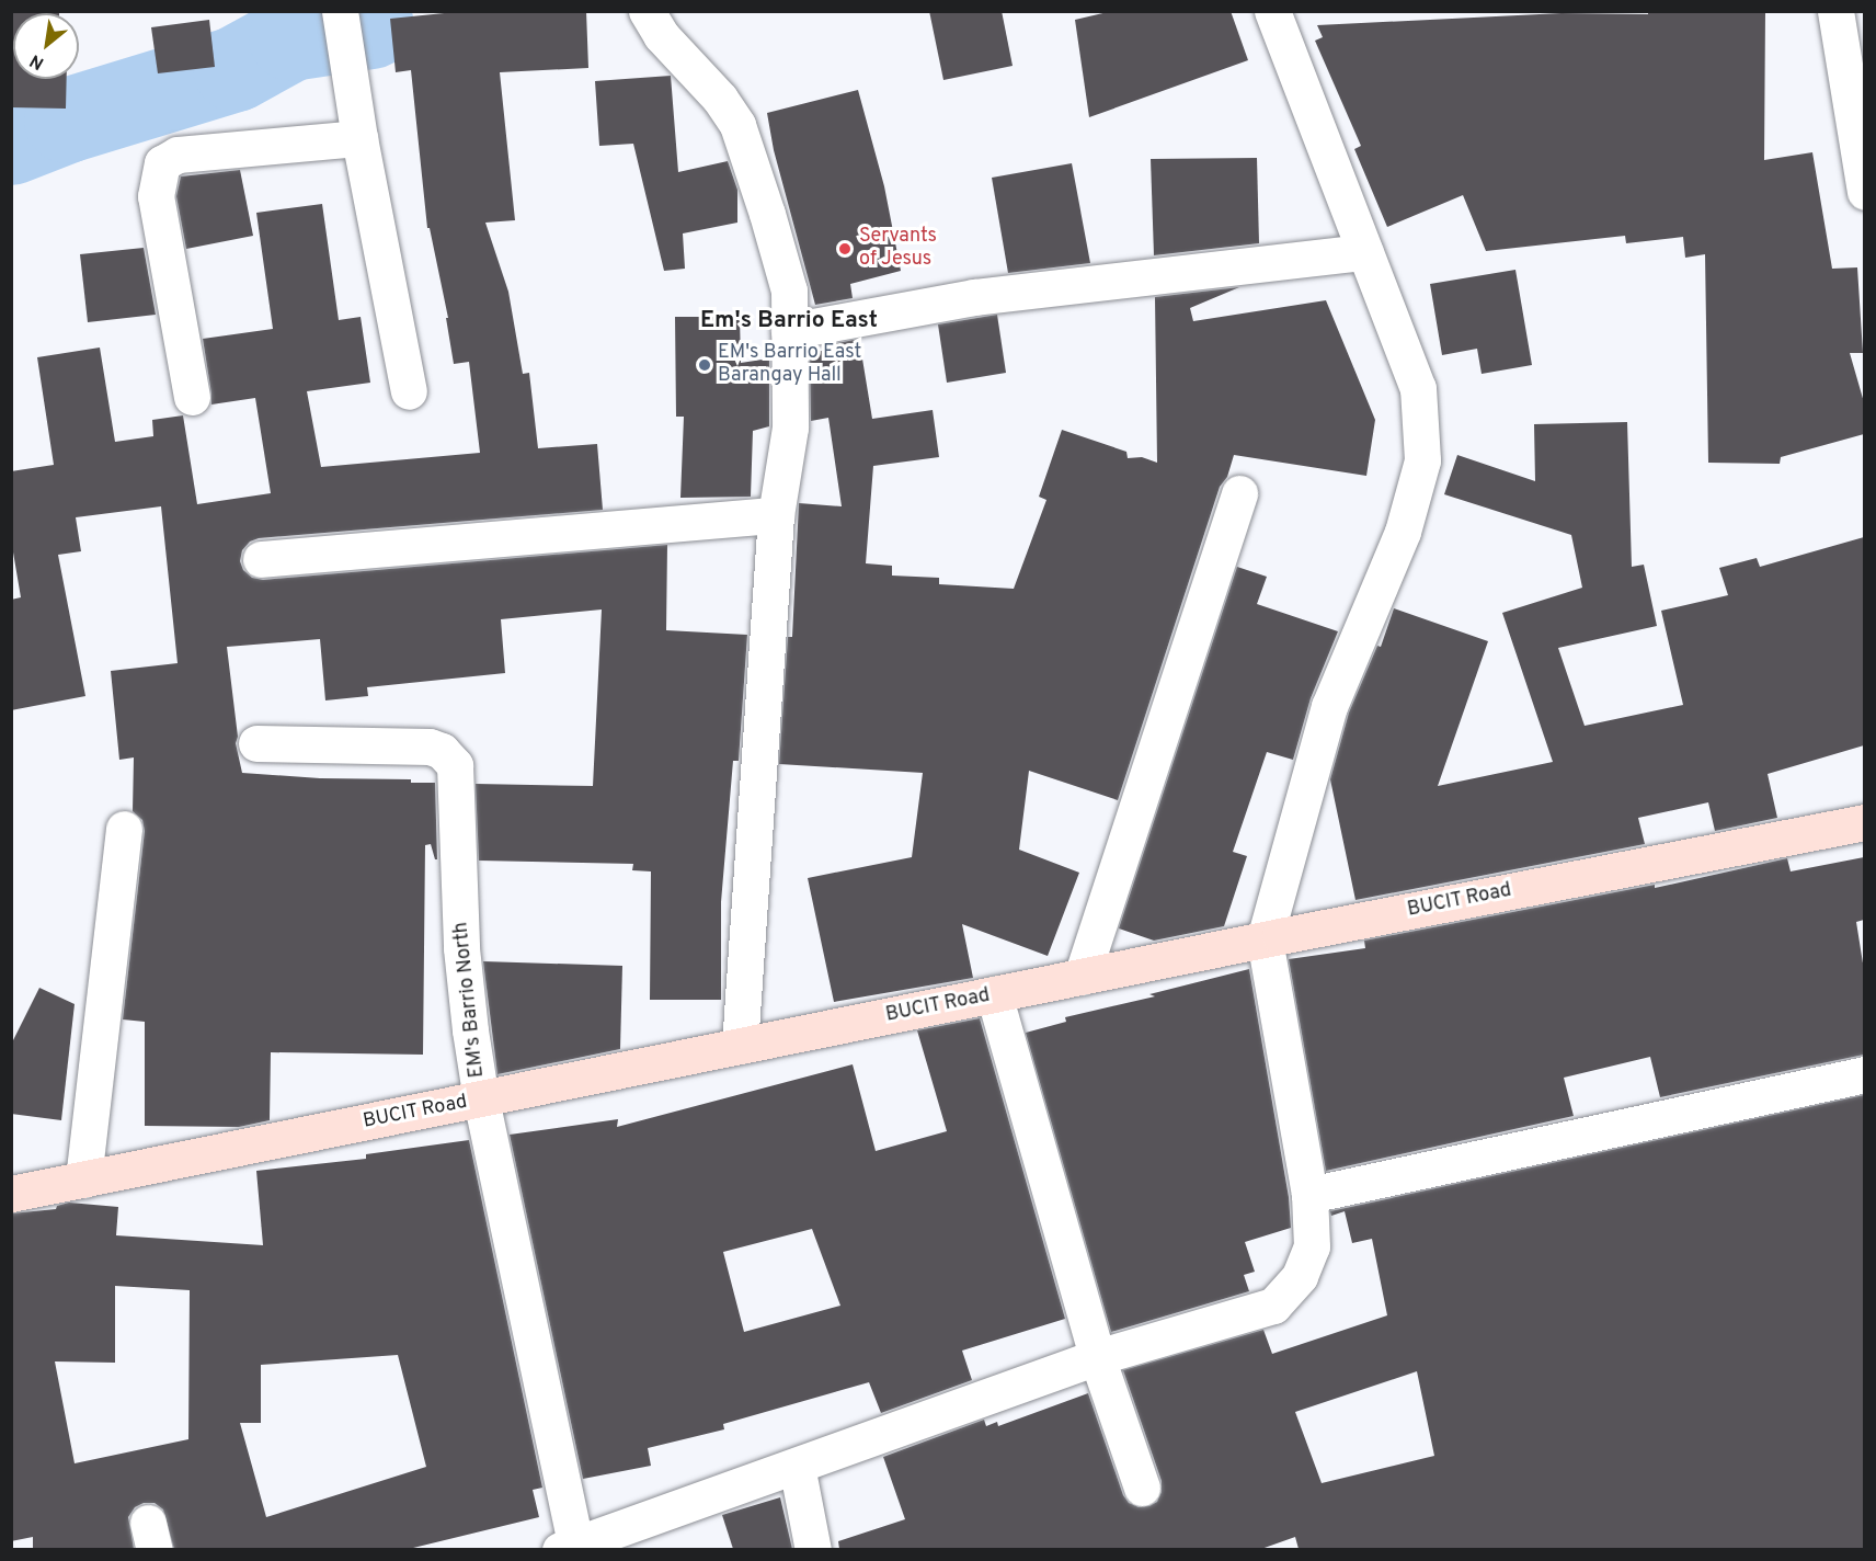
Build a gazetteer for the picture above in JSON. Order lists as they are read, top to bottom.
{
  "streets": {
    "street": ["BUCIT Road", "EM's Barrio North"]
  },
  "crossings": [
    ["BUCIT Road", "EM's Barrio North"]
  ],
  "districts": ["Em's Barrio East"],
  "places": ["Servants of Jesus", "EM's Barrio East Barangay Hall"],
  "north": "bottom left"
}
